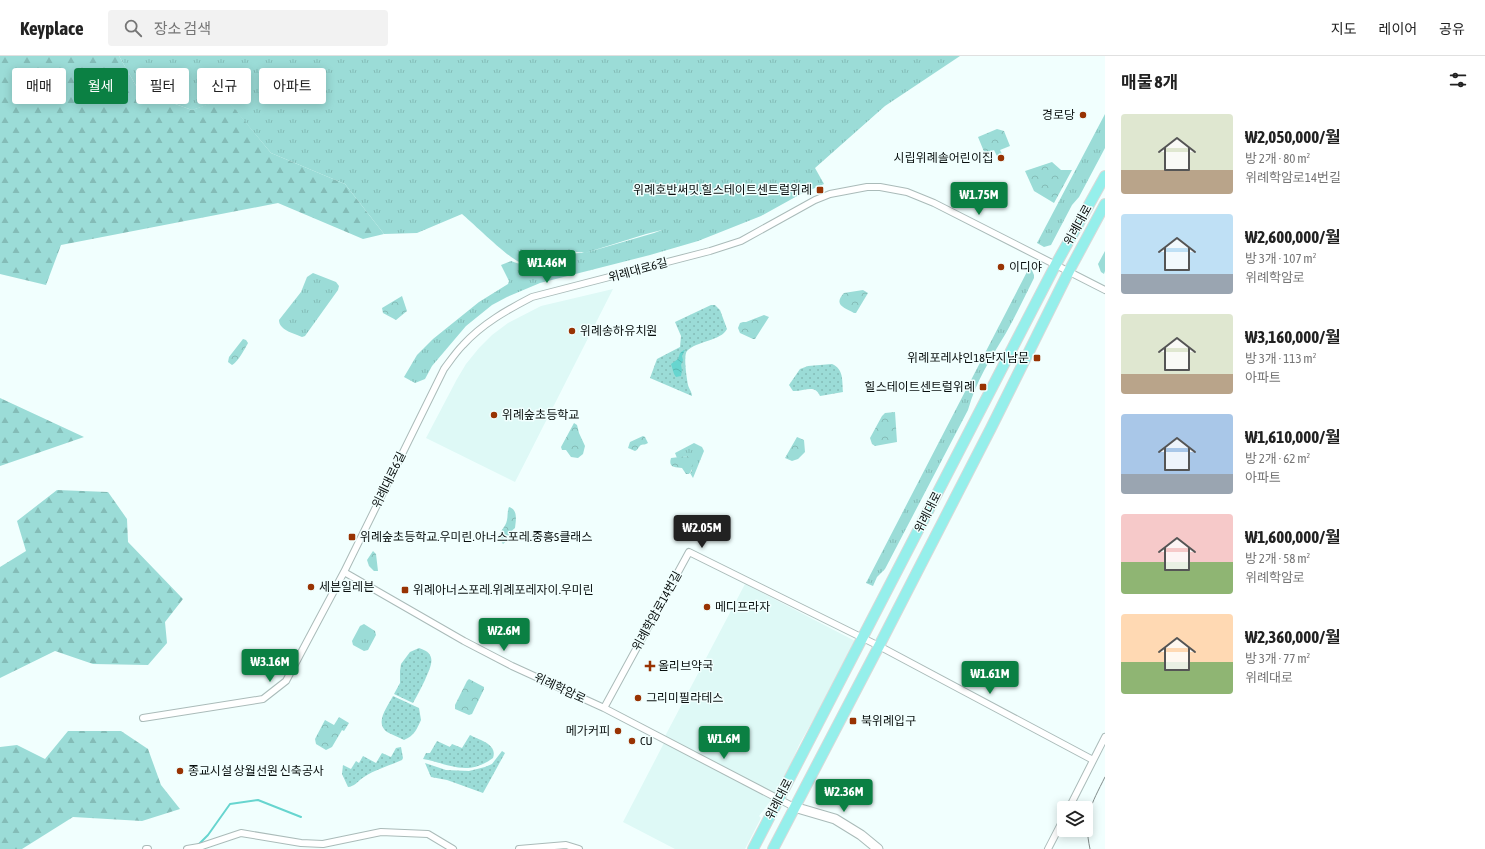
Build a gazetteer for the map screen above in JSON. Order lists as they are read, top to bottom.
{
  "streets": {
    "main road": ["위례대로"],
    "street": ["위례대로6길", "위례학암로14번길", "위례학암로"]
  },
  "crossings": [
    ["위례대로", "위례대로6길"],
    ["위례대로", "위례학암로14번길"],
    ["위례대로", "위례학암로"],
    ["위례대로6길", "위례학암로"],
    ["위례학암로14번길", "위례학암로"]
  ],
  "places": {
    "other": [
      "경로당",
      "시립위례솔어린이집",
      "이디야",
      "위례송하유치원",
      "위례숲초등학교",
      "세븐일레븐",
      "메디프라자",
      "그리미필라테스",
      "메가커피",
      "CU",
      "종교시설 상월선원 신축공사"
    ],
    "transit": [
      "위례호반써밋.힐스테이트센트럴위례",
      "위례포레샤인18단지남문",
      "힐스테이트센트럴위례",
      "위례숲초등학교.우미린.아너스포레.중흥S클래스",
      "위례아너스포레.위례포레자이.우미린",
      "북위례입구"
    ],
    "health": ["올리브약국"]
  },
  "page": {
    "header": "Keyplace",
    "search": "장소 검색",
    "nav": ["지도", "레이어", "공유"],
    "heading": "매물 8개",
    "chip": [
      "매매",
      "월세",
      "필터",
      "신규",
      "아파트"
    ],
    "list": [
      {
        "name": "₩2,050,000/월",
        "note": "방 2개 · 80 m² · 위례학암로14번길"
      },
      {
        "name": "₩2,600,000/월",
        "note": "방 3개 · 107 m² · 위례학암로"
      },
      {
        "name": "₩3,160,000/월",
        "note": "방 3개 · 113 m² · 아파트"
      },
      {
        "name": "₩1,610,000/월",
        "note": "방 2개 · 62 m² · 아파트"
      },
      {
        "name": "₩1,600,000/월",
        "note": "방 2개 · 58 m² · 위례학암로"
      },
      {
        "name": "₩2,360,000/월",
        "note": "방 3개 · 77 m² · 위례대로"
      }
    ],
    "price": [
      "₩1.75M",
      "₩1.46M",
      "₩2.05M",
      "₩2.6M",
      "₩3.16M",
      "₩1.61M",
      "₩1.6M",
      "₩2.36M"
    ]
  }
}
